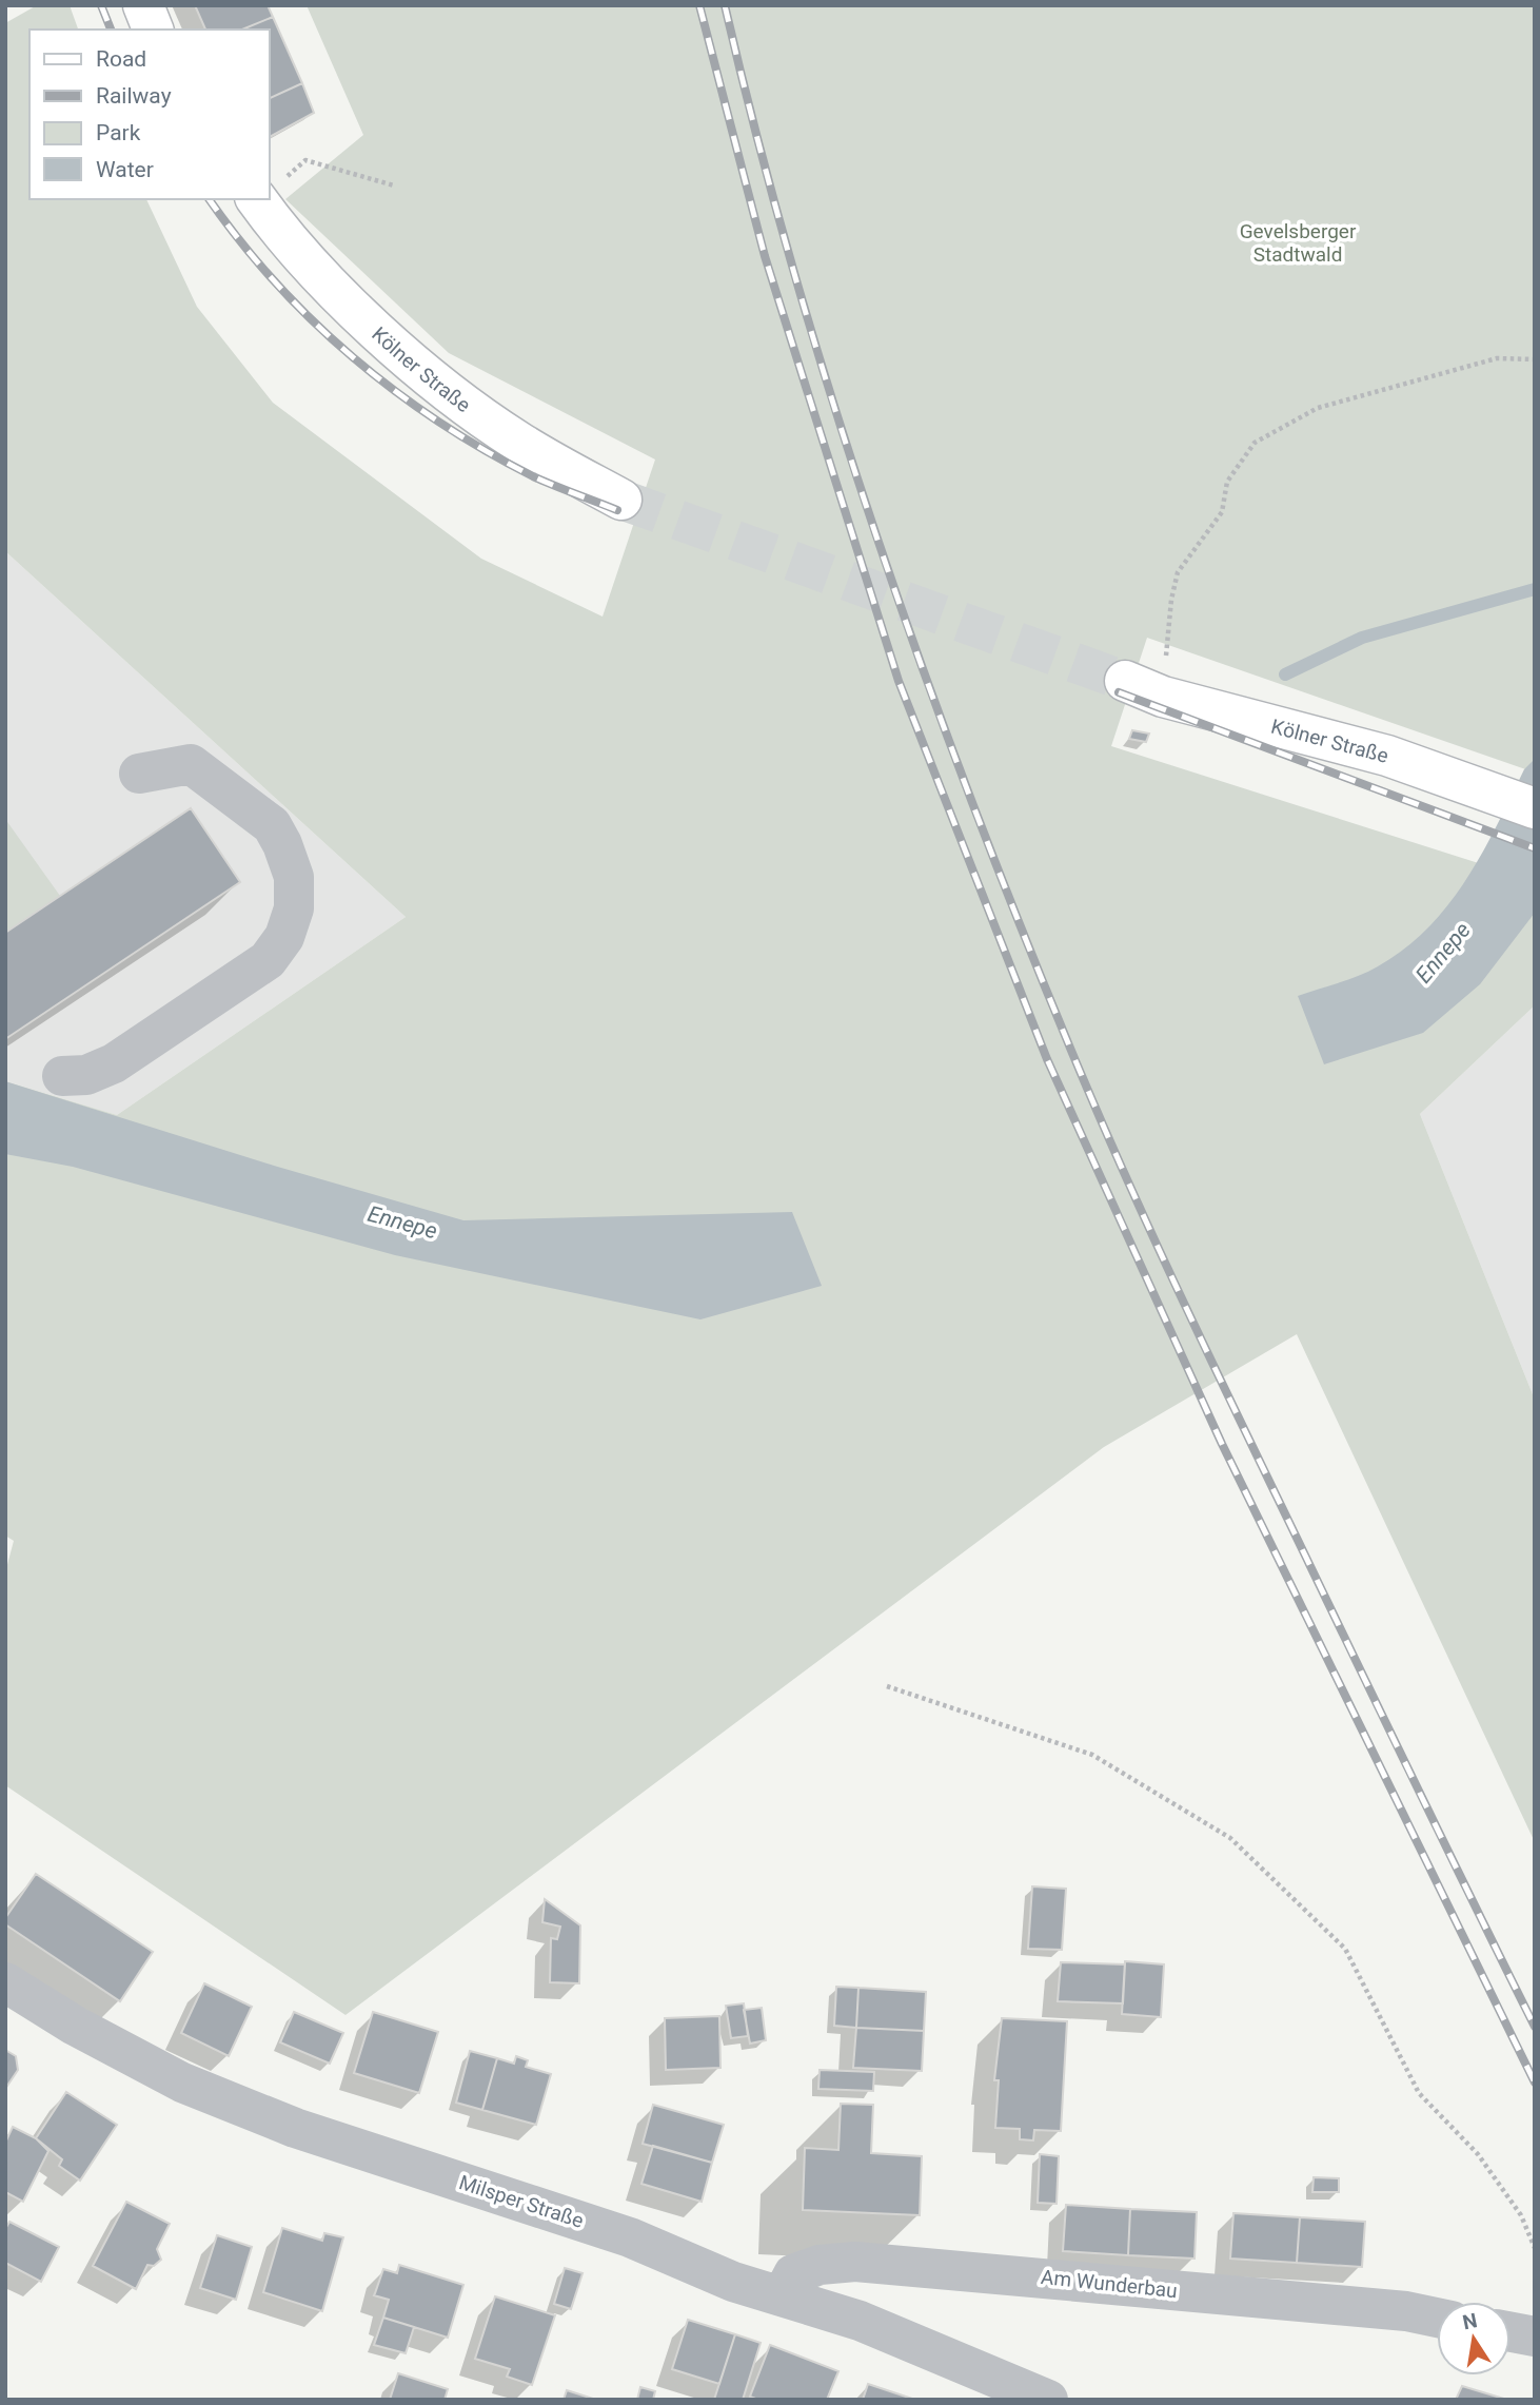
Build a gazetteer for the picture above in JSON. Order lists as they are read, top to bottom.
{
  "streets": {
    "main road": ["Kölner Straße"],
    "street": ["Milsper Straße", "Am Wunderbau"]
  },
  "crossings": [
    ["Milsper Straße", "Am Wunderbau"]
  ],
  "water": ["Ennepe"],
  "parks": ["Gevelsberger Stadtwald"],
  "legend": [
    "Road",
    "Railway",
    "Park",
    "Water"
  ],
  "north": "top"
}
